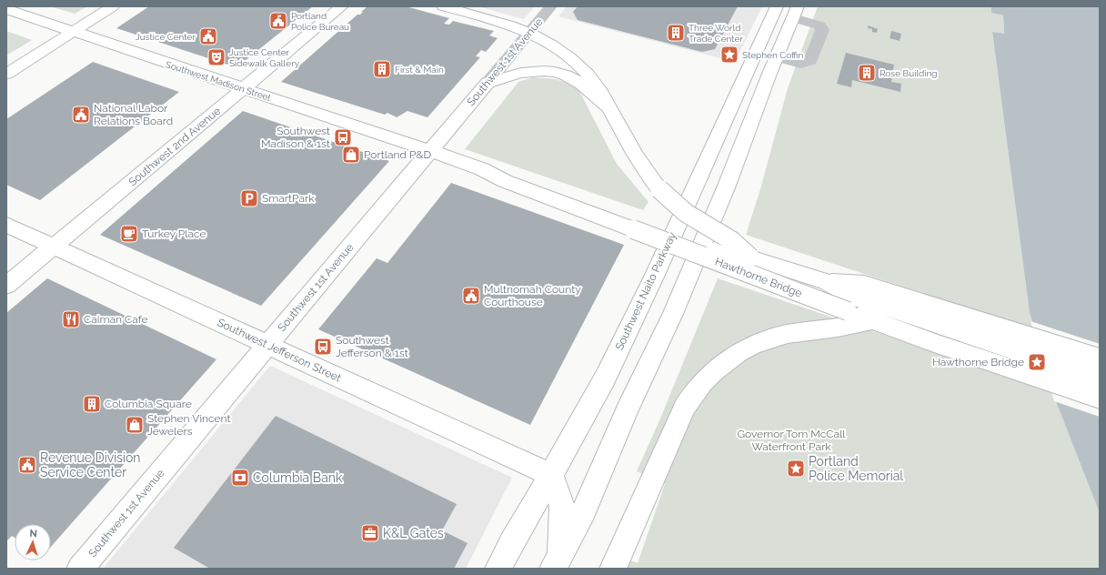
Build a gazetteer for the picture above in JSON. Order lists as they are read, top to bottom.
{
  "streets": {
    "main road": [
      "Southwest 1st Avenue",
      "Southwest Madison Street",
      "Southwest 2nd Avenue",
      "Hawthorne Bridge",
      "Southwest Naito Parkway",
      "Southwest Jefferson Street"
    ]
  },
  "crossings": [
    ["Southwest 1st Avenue", "Southwest Madison Street"],
    ["Southwest 1st Avenue", "Hawthorne Bridge"],
    ["Southwest 1st Avenue", "Southwest Jefferson Street"],
    ["Southwest Madison Street", "Southwest 2nd Avenue"],
    ["Southwest Madison Street", "Hawthorne Bridge"],
    ["Southwest 2nd Avenue", "Southwest Jefferson Street"],
    ["Southwest Naito Parkway", "Southwest Jefferson Street"]
  ],
  "parks": ["Governor Tom McCall Waterfront Park"],
  "places": {
    "public building": [
      "Portland Police Bureau",
      "Justice Center",
      "National Labor Relations Board",
      "Multnomah County Courthouse",
      "Revenue Division Service Center"
    ],
    "building": [
      "Three World Trade Center",
      "First & Main",
      "Rose Building",
      "Columbia Square"
    ],
    "place": ["Stephen Coffin", "Hawthorne Bridge", "Portland Police Memorial"],
    "theatre": ["Justice Center Sidewalk Gallery"],
    "bus stop": ["Southwest Madison & 1st", "Southwest Jefferson & 1st"],
    "shop": ["Portland P&D", "Stephen Vincent Jewelers"],
    "parking": ["SmartPark"],
    "cafe": ["Turkey Place"],
    "restaurant": ["Caiman Cafe"],
    "bank": ["Columbia Bank"],
    "office": ["K&L Gates"]
  },
  "north": "top"
}
